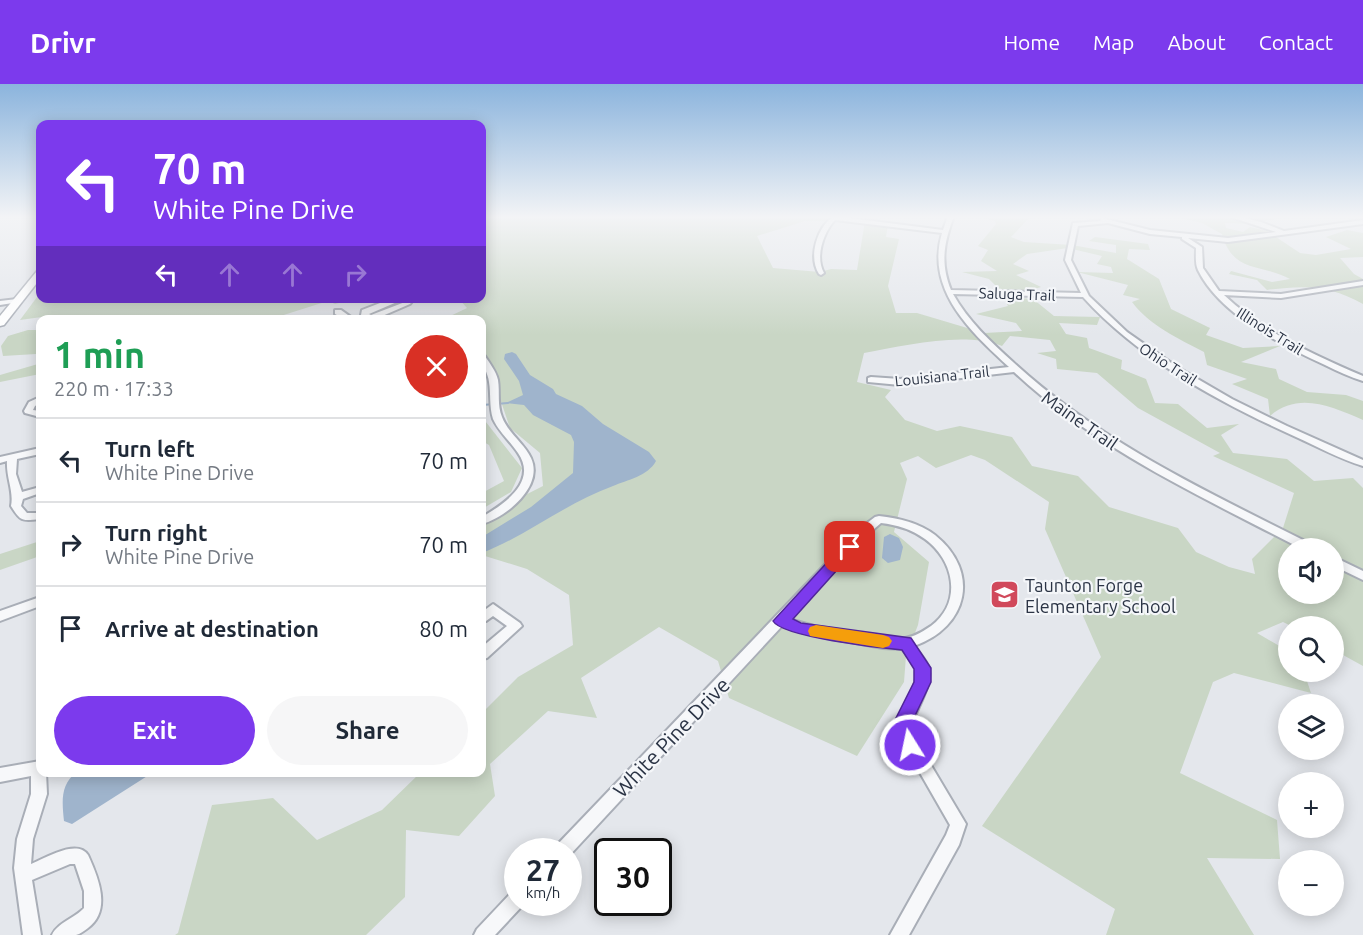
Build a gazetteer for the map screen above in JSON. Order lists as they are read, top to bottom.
{
  "streets": {
    "street": [
      "Saluga Trail",
      "Illinois Trail",
      "Ohio Trail",
      "Louisiana Trail",
      "Maine Trail",
      "White Pine Drive"
    ]
  },
  "crossings": [
    ["Saluga Trail", "Ohio Trail"],
    ["Saluga Trail", "Maine Trail"],
    ["Louisiana Trail", "Maine Trail"]
  ],
  "places": {
    "school or university": ["Taunton Forge Elementary School"]
  },
  "page": {
    "header": "Drivr",
    "nav": [
      "Home",
      "Map",
      "About",
      "Contact"
    ],
    "turn": ["70 m", "White Pine Drive"],
    "heading": ["1 min", "220 m · 17:33"],
    "list": [
      {
        "name": "Turn left",
        "note": "White Pine Drive",
        "value": "70 m"
      },
      {
        "name": "Turn right",
        "note": "White Pine Drive",
        "value": "70 m"
      },
      {
        "name": "Arrive at destination",
        "value": "80 m"
      }
    ],
    "map_buttons": ["+", "−"],
    "buttons": ["Exit", "Share"],
    "speed": "27 km/h",
    "limit": "30"
  }
}
